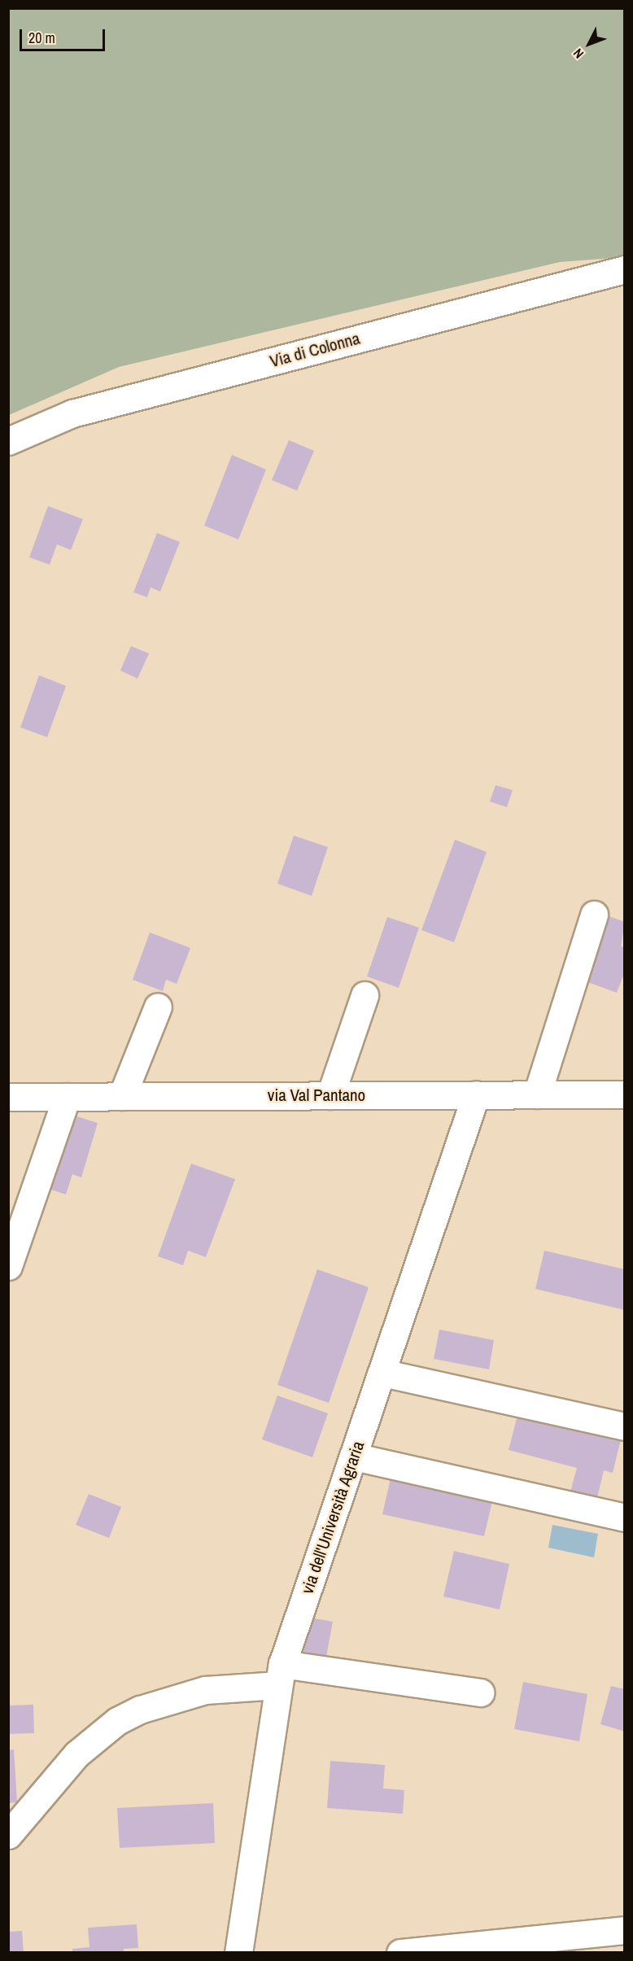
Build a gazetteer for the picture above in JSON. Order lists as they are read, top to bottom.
{
  "streets": {
    "street": ["Via di Colonna", "via Val Pantano", "via dell'Università Agraria"]
  },
  "crossings": [
    ["via Val Pantano", "via dell'Università Agraria"]
  ],
  "scale_bar": "20 m",
  "north": "bottom left"
}
